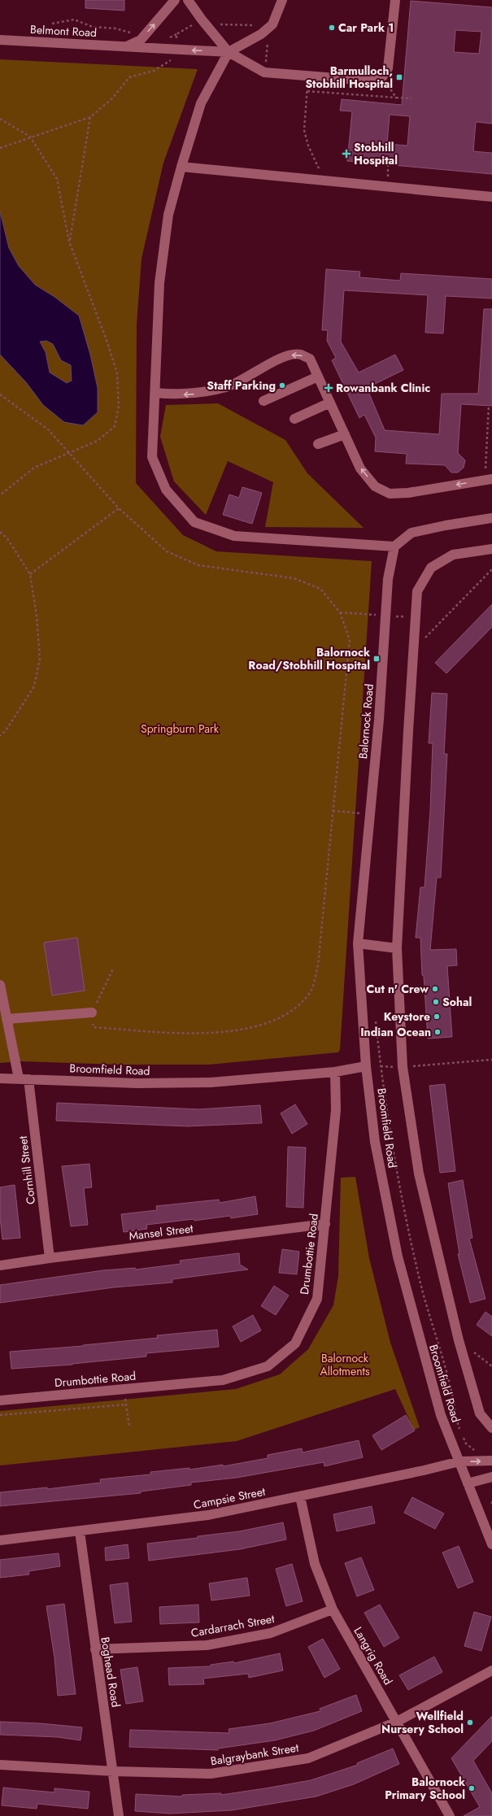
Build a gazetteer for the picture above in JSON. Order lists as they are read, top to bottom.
{
  "streets": {
    "street": [
      "Belmont Road",
      "Balornock Road",
      "Broomfield Road",
      "Cornhill Street",
      "Mansel Street",
      "Drumbottie Road",
      "Campsie Street",
      "Cardarrach Street",
      "Langrig Road",
      "Boghead Road",
      "Balgraybank Street"
    ]
  },
  "crossings": [
    ["Balornock Road", "Broomfield Road"],
    ["Broomfield Road", "Cornhill Street"],
    ["Broomfield Road", "Drumbottie Road"],
    ["Broomfield Road", "Campsie Street"],
    ["Cornhill Street", "Mansel Street"],
    ["Mansel Street", "Drumbottie Road"],
    ["Campsie Street", "Langrig Road"],
    ["Campsie Street", "Boghead Road"],
    ["Cardarrach Street", "Langrig Road"],
    ["Cardarrach Street", "Boghead Road"],
    ["Langrig Road", "Balgraybank Street"],
    ["Boghead Road", "Balgraybank Street"]
  ],
  "parks": ["Springburn Park", "Balornock Allotments"],
  "places": {
    "other": [
      "Car Park 1",
      "Staff Parking",
      "Cut n' Crew",
      "Sohal",
      "Keystore",
      "Indian Ocean",
      "Wellfield Nursery School",
      "Balornock Primary School"
    ],
    "transit": ["Barmulloch, Stobhill Hospital", "Balornock Road/Stobhill Hospital"],
    "health": ["Stobhill Hospital", "Rowanbank Clinic"]
  }
}
